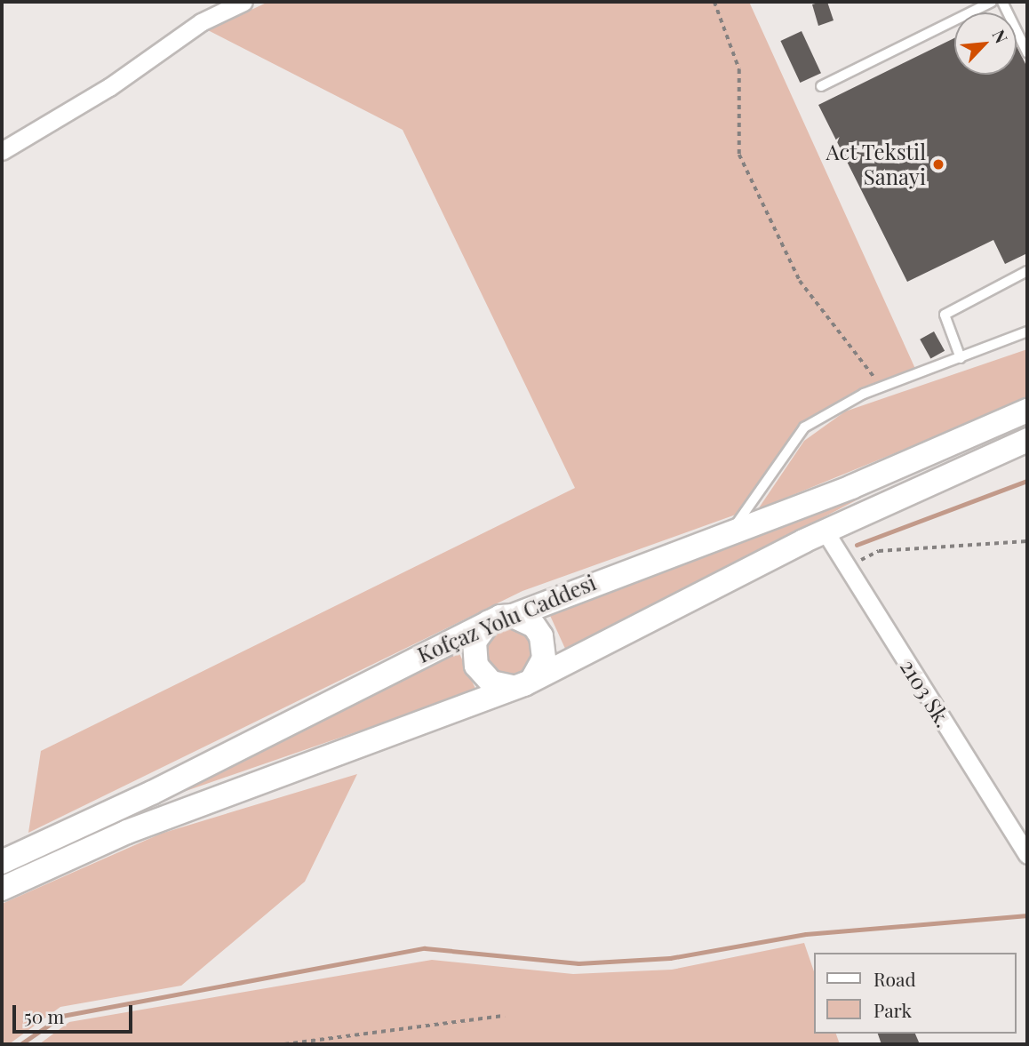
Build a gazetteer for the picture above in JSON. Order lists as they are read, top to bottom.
{
  "streets": {
    "main road": ["Kofçaz Yolu Caddesi"],
    "street": ["2103 Sk."]
  },
  "places": ["Act Tekstil Sanayi"],
  "legend": ["Road", "Park"],
  "scale_bar": "50 m",
  "north": "top right"
}
